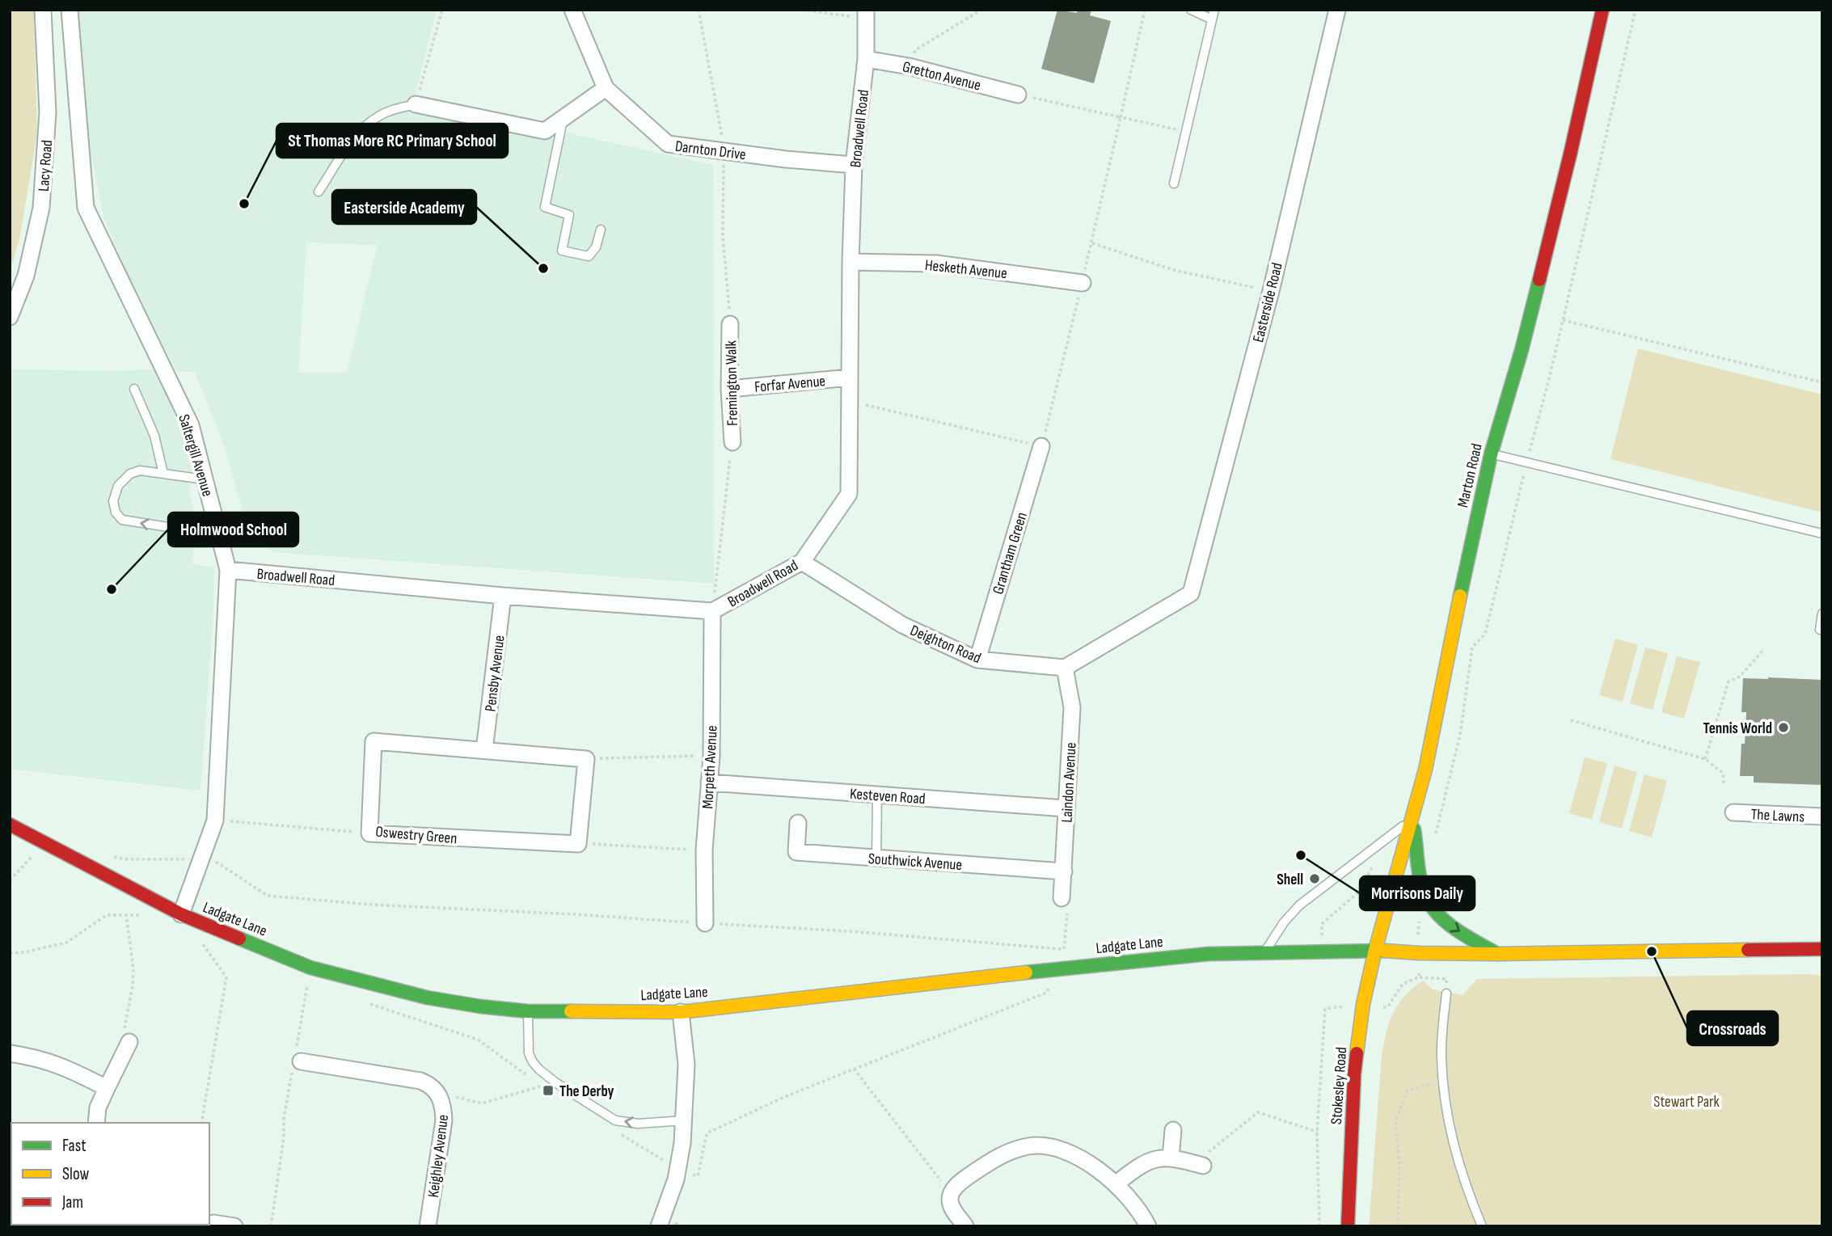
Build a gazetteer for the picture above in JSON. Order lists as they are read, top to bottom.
{
  "streets": {
    "main road": ["Marton Road", "Ladgate Lane", "Stokesley Road"],
    "street": [
      "Gretton Avenue",
      "Broadwell Road",
      "Darnton Drive",
      "Lacy Road",
      "Hesketh Avenue",
      "Easterside Road",
      "Fremington Walk",
      "Forfar Avenue",
      "Saltergill Avenue",
      "Grantham Green",
      "Deighton Road",
      "Pensby Avenue",
      "Morpeth Avenue",
      "Laindon Avenue",
      "Kesteven Road",
      "The Lawns",
      "Oswestry Green",
      "Southwick Avenue",
      "Keighley Avenue"
    ]
  },
  "crossings": [
    ["Gretton Avenue", "Broadwell Road"],
    ["Broadwell Road", "Darnton Drive"],
    ["Broadwell Road", "Hesketh Avenue"],
    ["Broadwell Road", "Forfar Avenue"],
    ["Broadwell Road", "Saltergill Avenue"],
    ["Broadwell Road", "Deighton Road"],
    ["Broadwell Road", "Pensby Avenue"],
    ["Broadwell Road", "Morpeth Avenue"],
    ["Easterside Road", "Deighton Road"],
    ["Easterside Road", "Laindon Avenue"],
    ["Fremington Walk", "Forfar Avenue"],
    ["Saltergill Avenue", "Ladgate Lane"],
    ["Marton Road", "Ladgate Lane"],
    ["Marton Road", "Stokesley Road"],
    ["Grantham Green", "Deighton Road"],
    ["Deighton Road", "Laindon Avenue"],
    ["Pensby Avenue", "Oswestry Green"],
    ["Morpeth Avenue", "Kesteven Road"],
    ["Laindon Avenue", "Kesteven Road"],
    ["Laindon Avenue", "Southwick Avenue"],
    ["Ladgate Lane", "Stokesley Road"]
  ],
  "parks": ["Stewart Park"],
  "places": {
    "other": [
      "St Thomas More RC Primary School",
      "Easterside Academy",
      "Holmwood School",
      "Tennis World",
      "Morrisons Daily",
      "Shell",
      "Crossroads"
    ],
    "transit": ["The Derby"]
  },
  "legend": ["Fast", "Slow", "Jam"]
}
